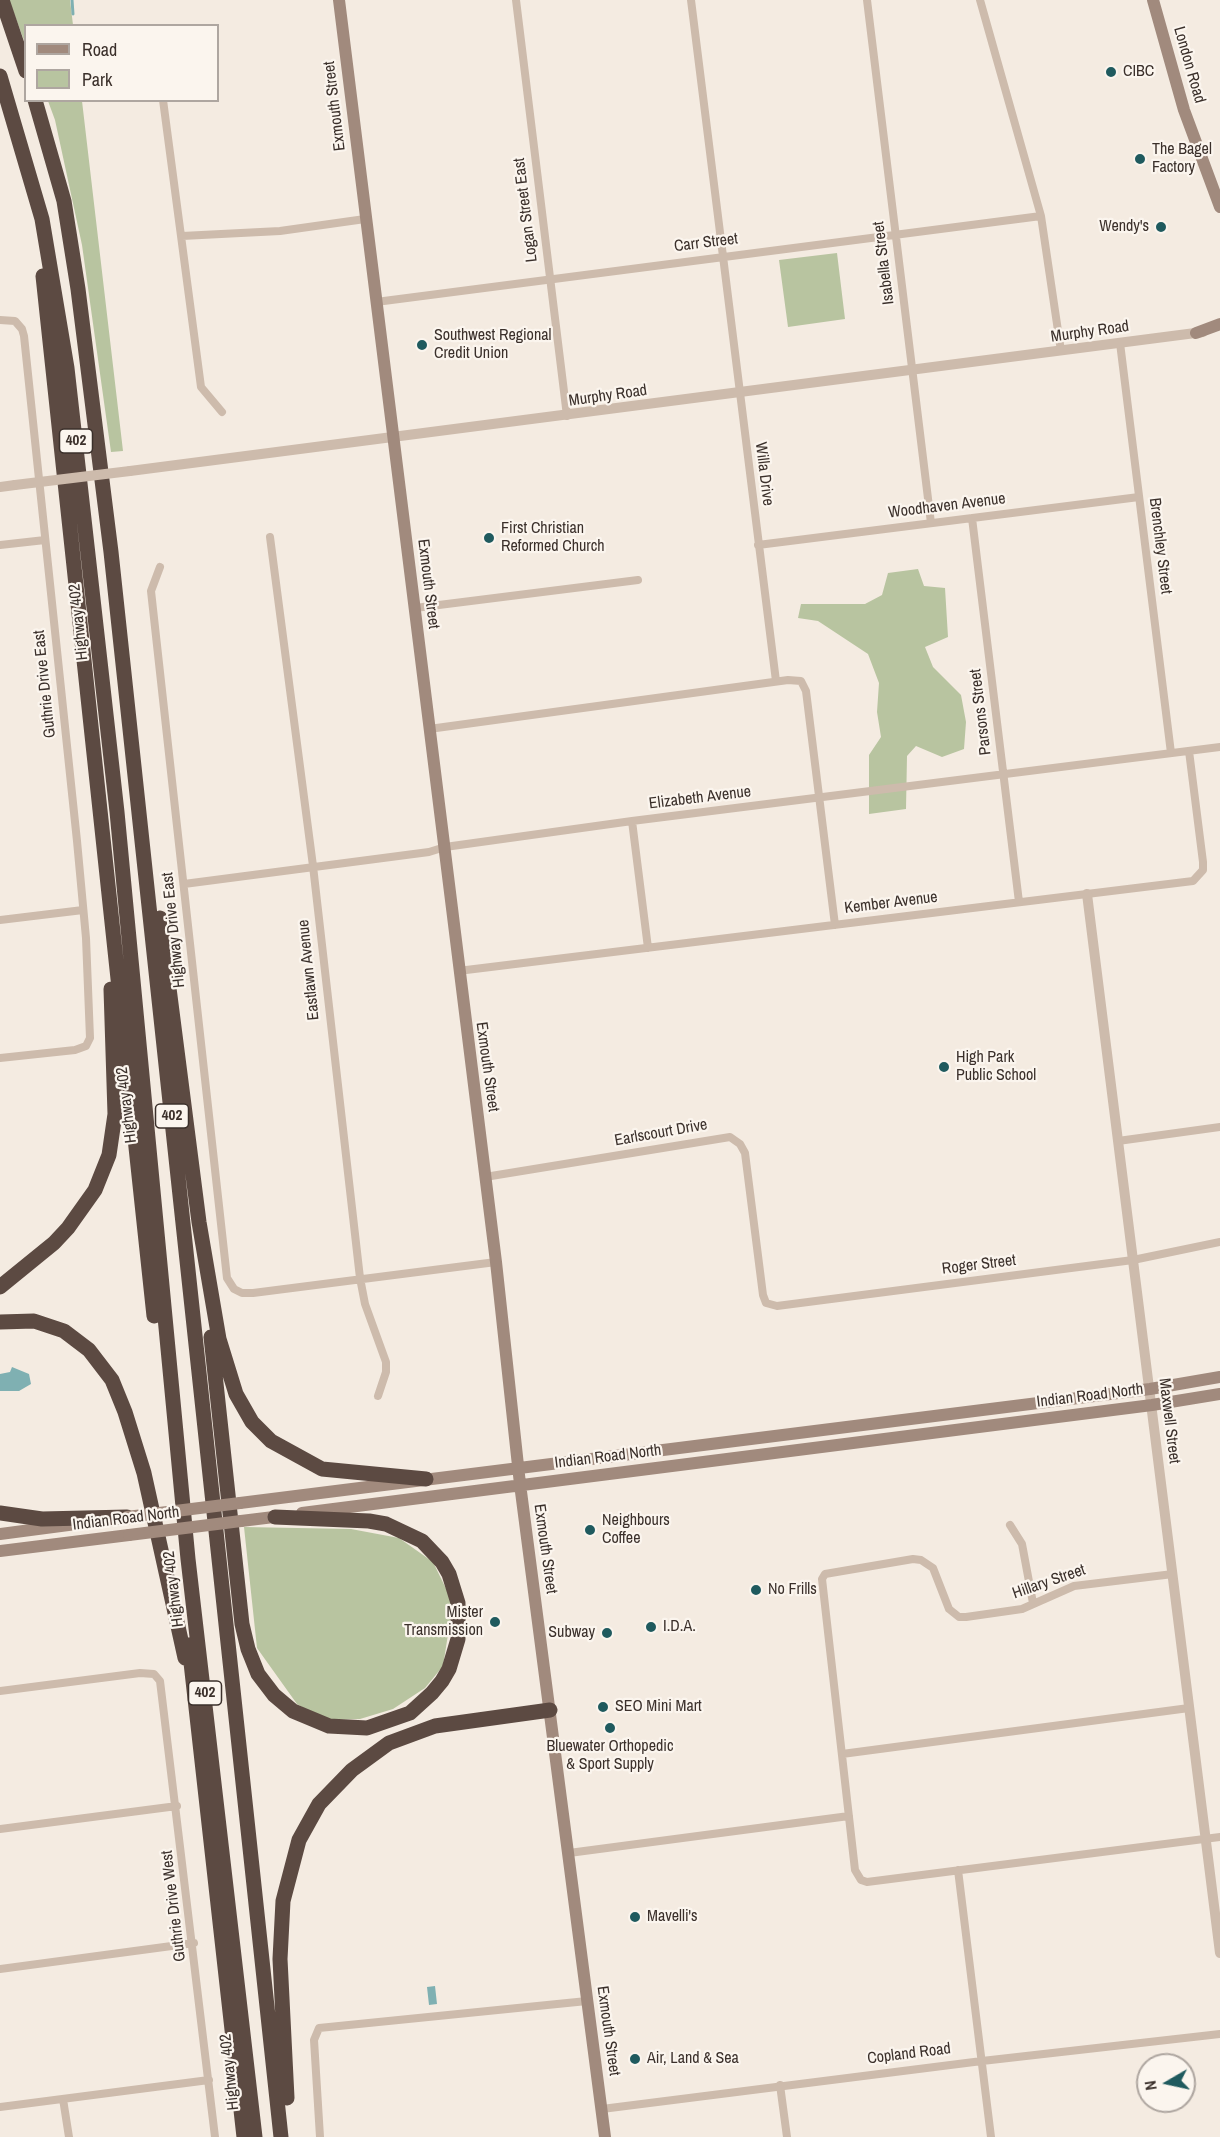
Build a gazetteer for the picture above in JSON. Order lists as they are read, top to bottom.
{
  "streets": {
    "highway": ["402", "Highway 402"],
    "main road": ["London Road", "Exmouth Street", "Indian Road North"],
    "street": [
      "Logan Street East",
      "Carr Street",
      "Isabella Street",
      "Murphy Road",
      "Willa Drive",
      "Woodhaven Avenue",
      "Brenchley Street",
      "Guthrie Drive East",
      "Parsons Street",
      "Elizabeth Avenue",
      "Kember Avenue",
      "Highway Drive East",
      "Eastlawn Avenue",
      "Earlscourt Drive",
      "Roger Street",
      "Maxwell Street",
      "Hillary Street",
      "Guthrie Drive West",
      "Copland Road"
    ]
  },
  "crossings": [
    ["Exmouth Street", "Carr Street"],
    ["Exmouth Street", "Murphy Road"],
    ["Exmouth Street", "Elizabeth Avenue"],
    ["Exmouth Street", "Kember Avenue"],
    ["Exmouth Street", "Earlscourt Drive"],
    ["Exmouth Street", "Indian Road North"],
    ["Exmouth Street", "Copland Road"],
    ["Logan Street East", "Carr Street"],
    ["Logan Street East", "Murphy Road"],
    ["Carr Street", "Isabella Street"],
    ["Carr Street", "Willa Drive"],
    ["Isabella Street", "Murphy Road"],
    ["Isabella Street", "Woodhaven Avenue"],
    ["Murphy Road", "Willa Drive"],
    ["Murphy Road", "Brenchley Street"],
    ["Willa Drive", "Woodhaven Avenue"],
    ["Woodhaven Avenue", "Brenchley Street"],
    ["Woodhaven Avenue", "Parsons Street"],
    ["Brenchley Street", "Elizabeth Avenue"],
    ["Parsons Street", "Elizabeth Avenue"],
    ["Parsons Street", "Kember Avenue"],
    ["Elizabeth Avenue", "Kember Avenue"],
    ["Elizabeth Avenue", "Highway Drive East"],
    ["Elizabeth Avenue", "Eastlawn Avenue"],
    ["Kember Avenue", "Maxwell Street"],
    ["Highway Drive East", "Eastlawn Avenue"],
    ["Earlscourt Drive", "Roger Street"],
    ["Roger Street", "Maxwell Street"],
    ["Indian Road North", "Maxwell Street"],
    ["Maxwell Street", "Hillary Street"]
  ],
  "places": [
    "CIBC",
    "The Bagel Factory",
    "Wendy's",
    "Southwest Regional Credit Union",
    "First Christian Reformed Church",
    "High Park Public School",
    "Neighbours Coffee",
    "No Frills",
    "Mister Transmission",
    "I.D.A.",
    "Subway",
    "SEO Mini Mart",
    "Bluewater Orthopedic & Sport Supply",
    "Mavelli's",
    "Air, Land & Sea"
  ],
  "legend": ["Road", "Park"],
  "north": "left"
}
